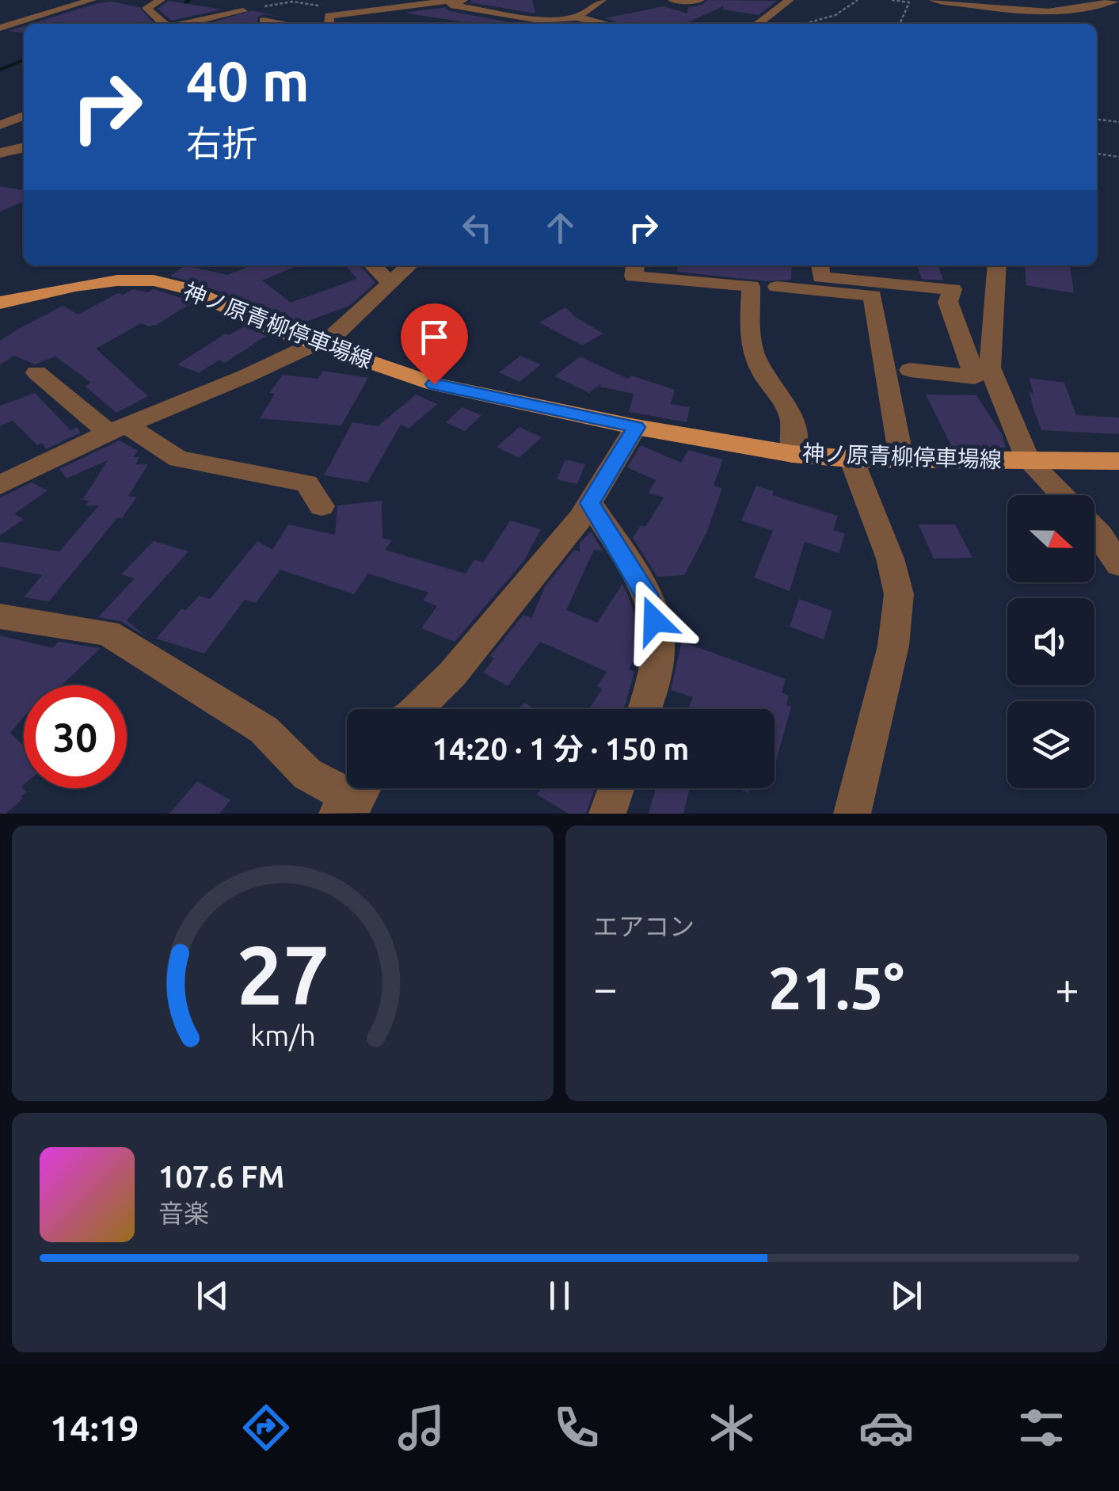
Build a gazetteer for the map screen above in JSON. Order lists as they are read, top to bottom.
{
  "streets": {
    "main road": ["神ノ原青柳停車場線"]
  },
  "north": "right",
  "page": {
    "turn": ["40 m", "右折"],
    "limit": "30",
    "trip": "14:20 · 1 分 · 150 m",
    "tile": "エアコン",
    "heat": ["−", "21.5°", "+"],
    "song": ["107.6 FM", "音楽"],
    "tabs": "14:19",
    "gauge": ["27", "km/h"]
  }
}
